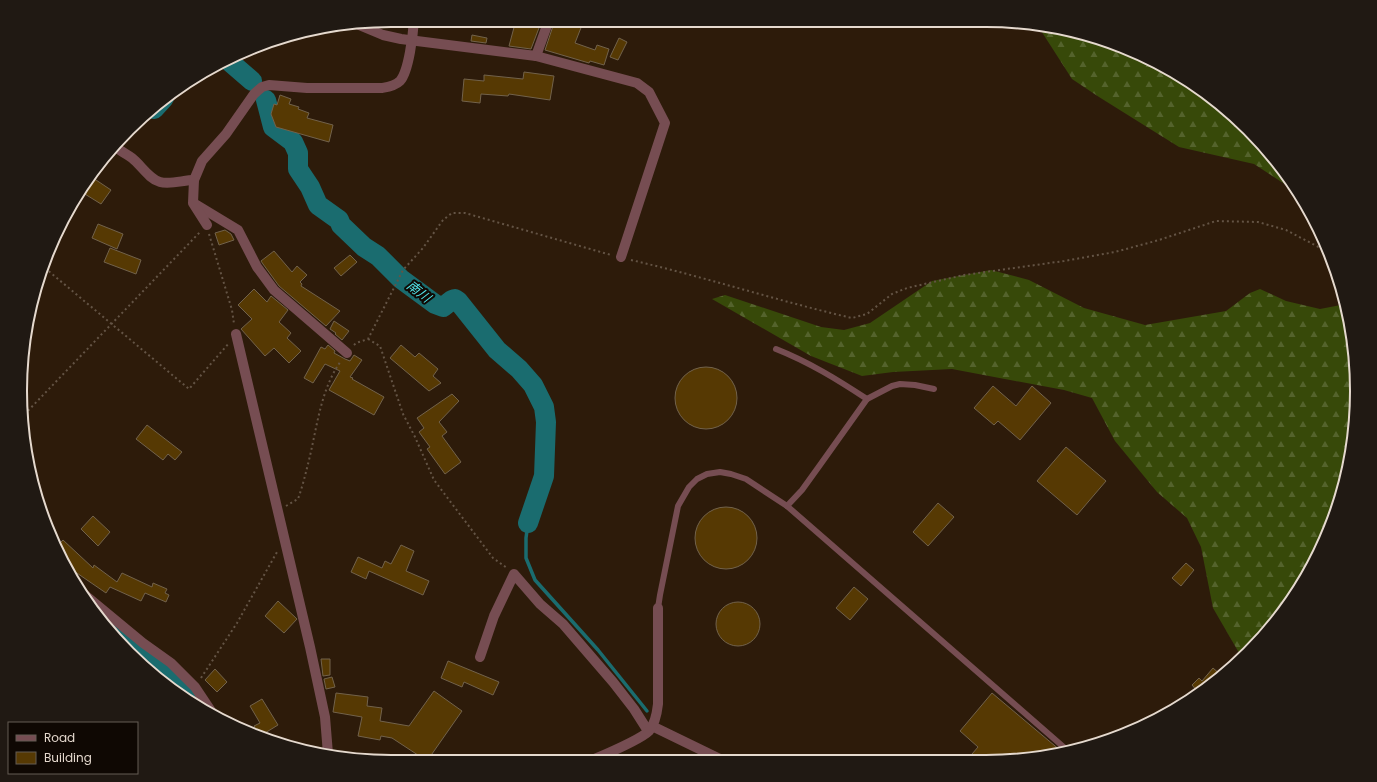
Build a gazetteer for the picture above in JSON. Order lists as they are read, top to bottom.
{
  "water": ["南川"],
  "legend": ["Road", "Building"]
}
